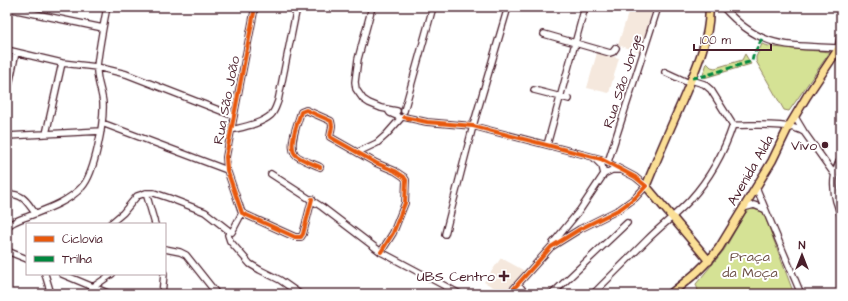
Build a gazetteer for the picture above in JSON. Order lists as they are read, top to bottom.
{
  "streets": {
    "main road": ["Avenida Alda"],
    "street": ["Rua São Jorge", "Rua São João"]
  },
  "parks": ["Praça da Moça"],
  "places": {
    "other": ["Vivo"],
    "health": ["UBS Centro"]
  },
  "legend": ["Ciclovia", "Trilha"],
  "scale_bar": "100 m",
  "north": "top"
}
